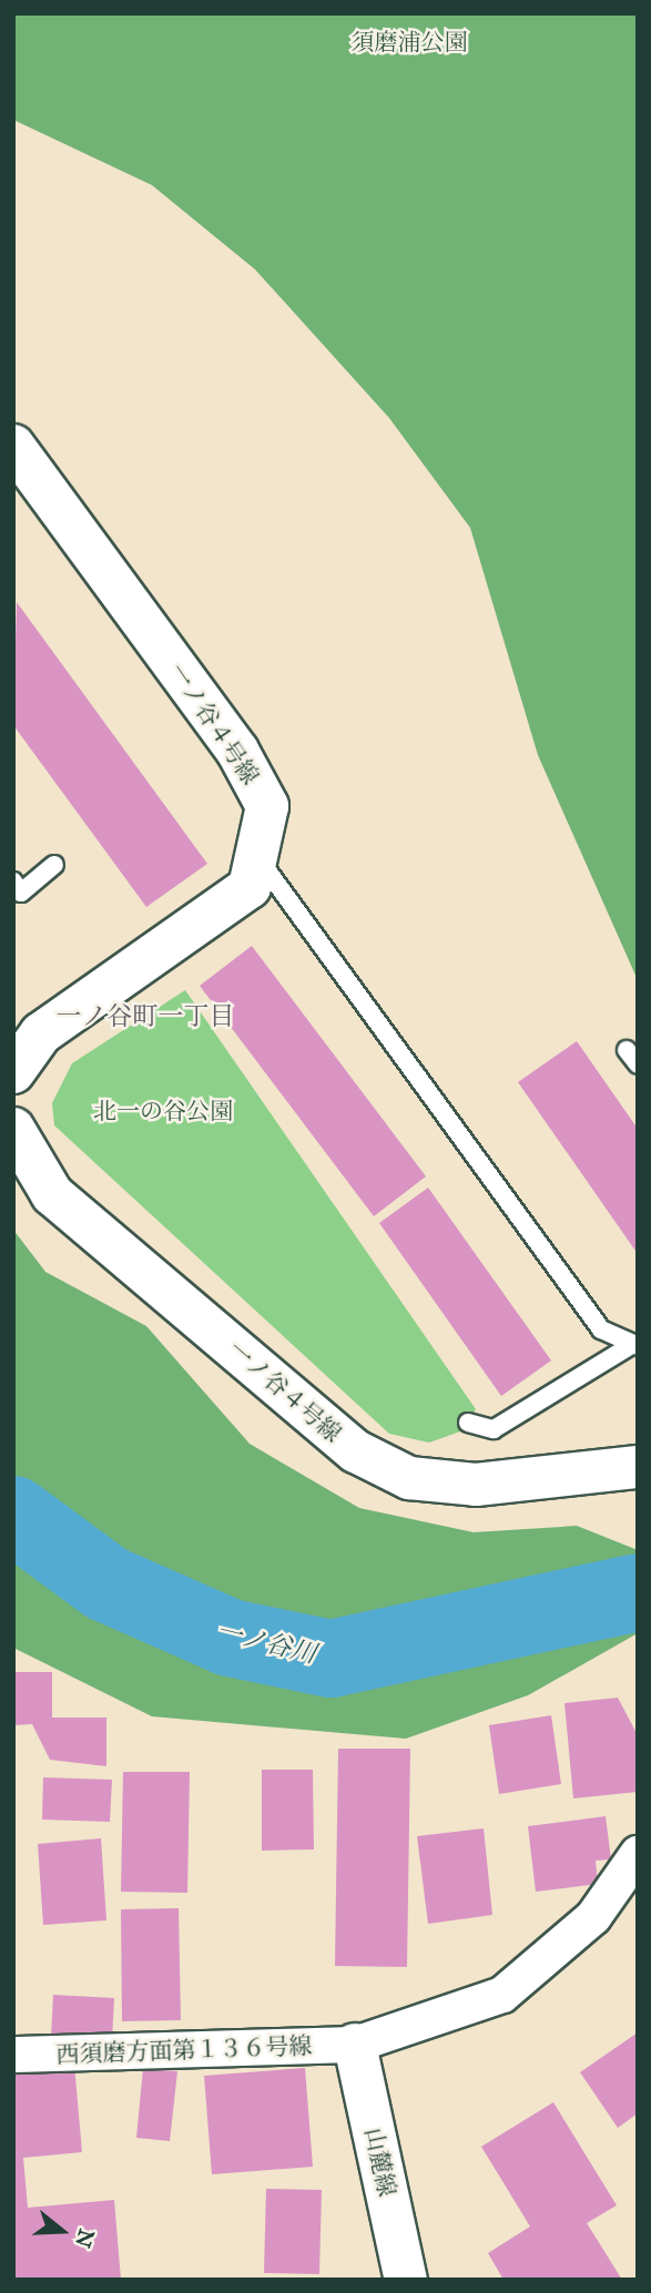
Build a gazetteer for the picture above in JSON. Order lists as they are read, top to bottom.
{
  "streets": {
    "street": ["一ノ谷４号線", "西須磨方面第１３６号線", "山麓線"]
  },
  "crossings": [
    ["西須磨方面第１３６号線", "山麓線"]
  ],
  "districts": ["一ノ谷町一丁目"],
  "water": ["一ノ谷川"],
  "parks": ["須磨浦公園", "北一の谷公園"],
  "north": "right"
}
